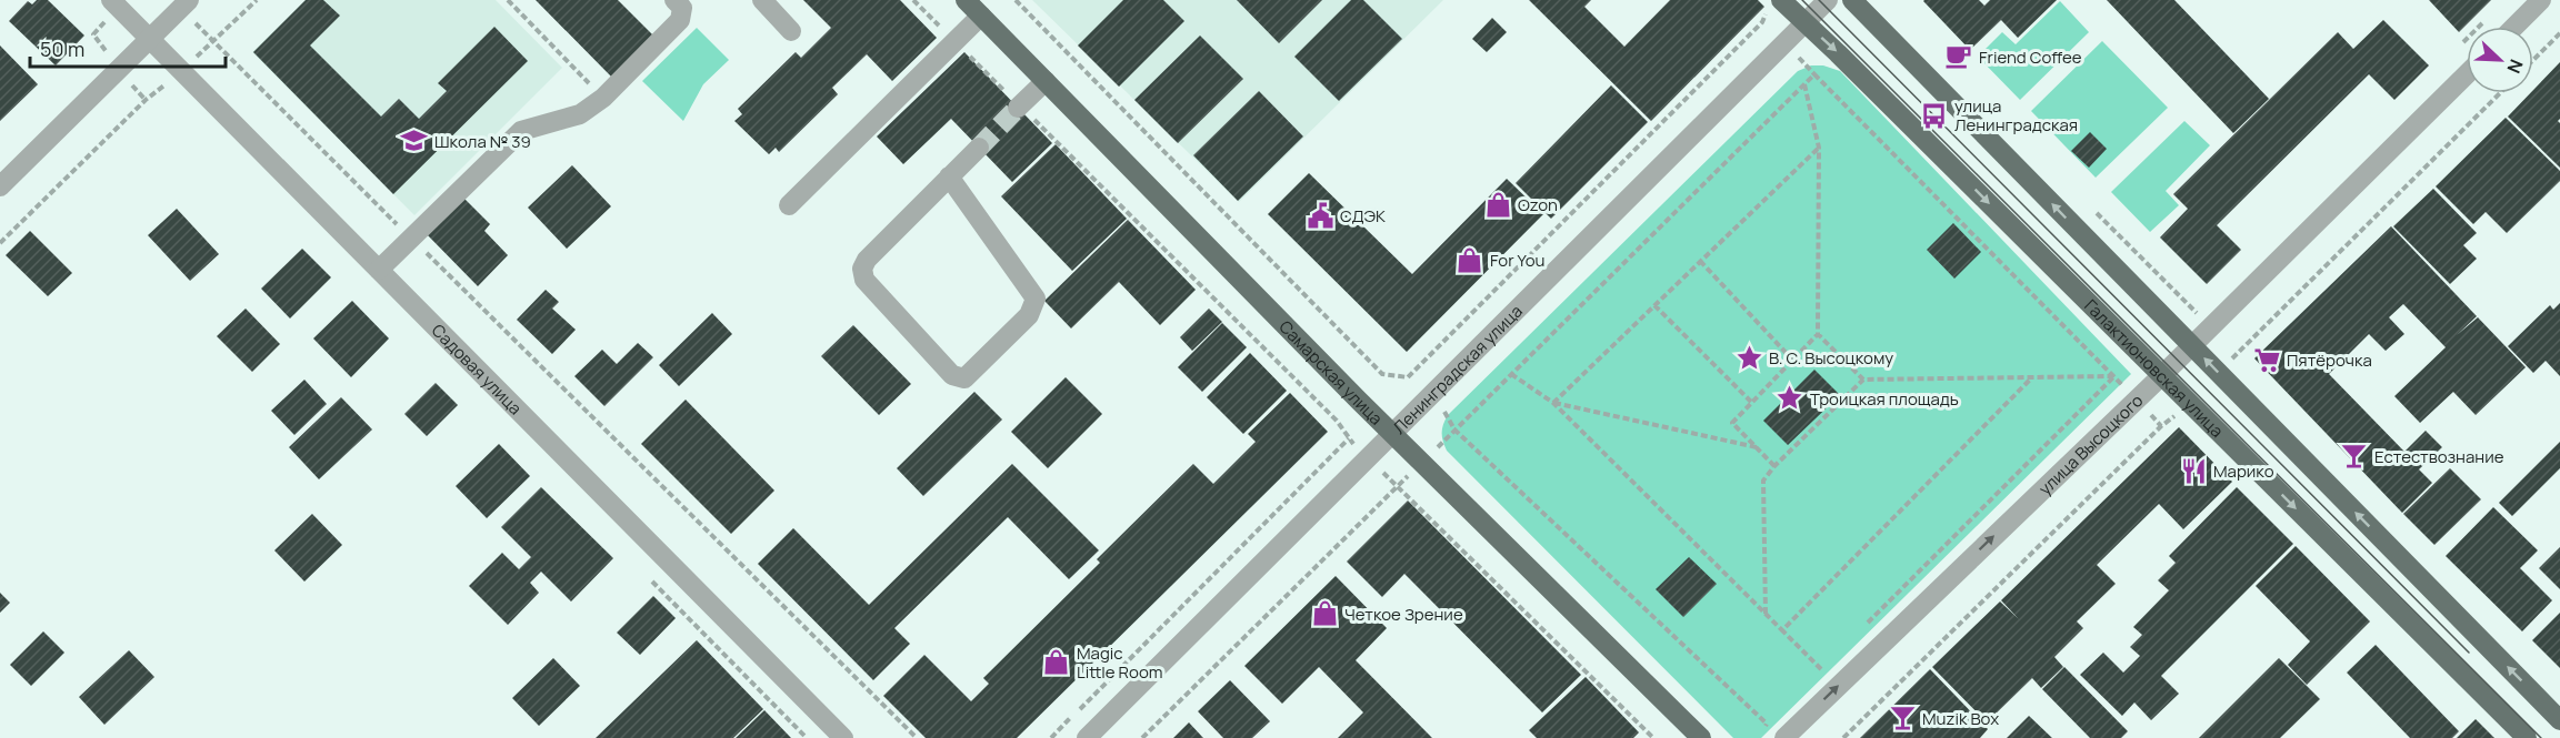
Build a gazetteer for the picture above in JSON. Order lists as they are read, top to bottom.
{
  "streets": {
    "main road": ["Галактионовская улица", "Самарская улица"],
    "street": ["Садовая улица", "Ленинградская улица", "улица Высоцкого"]
  },
  "crossings": [
    ["Галактионовская улица", "Ленинградская улица"],
    ["Галактионовская улица", "улица Высоцкого"],
    ["Ленинградская улица", "Самарская улица"]
  ],
  "one_way": ["улица Высоцкого"],
  "places": {
    "cafe": ["Friend Coffee"],
    "bus stop": ["улица Ленинградская"],
    "school or university": ["Школа № 39"],
    "shop": [
      "Ozon",
      "For You",
      "Четкое Зрение",
      "Magic Little Room"
    ],
    "public building": ["СДЭК"],
    "place": ["В. С. Высоцкому", "Троицкая площадь"],
    "supermarket": ["Пятёрочка"],
    "bar": ["Естествознание", "Muzik Box"],
    "restaurant": ["Марико"]
  },
  "scale_bar": "50 m",
  "north": "bottom right"
}
